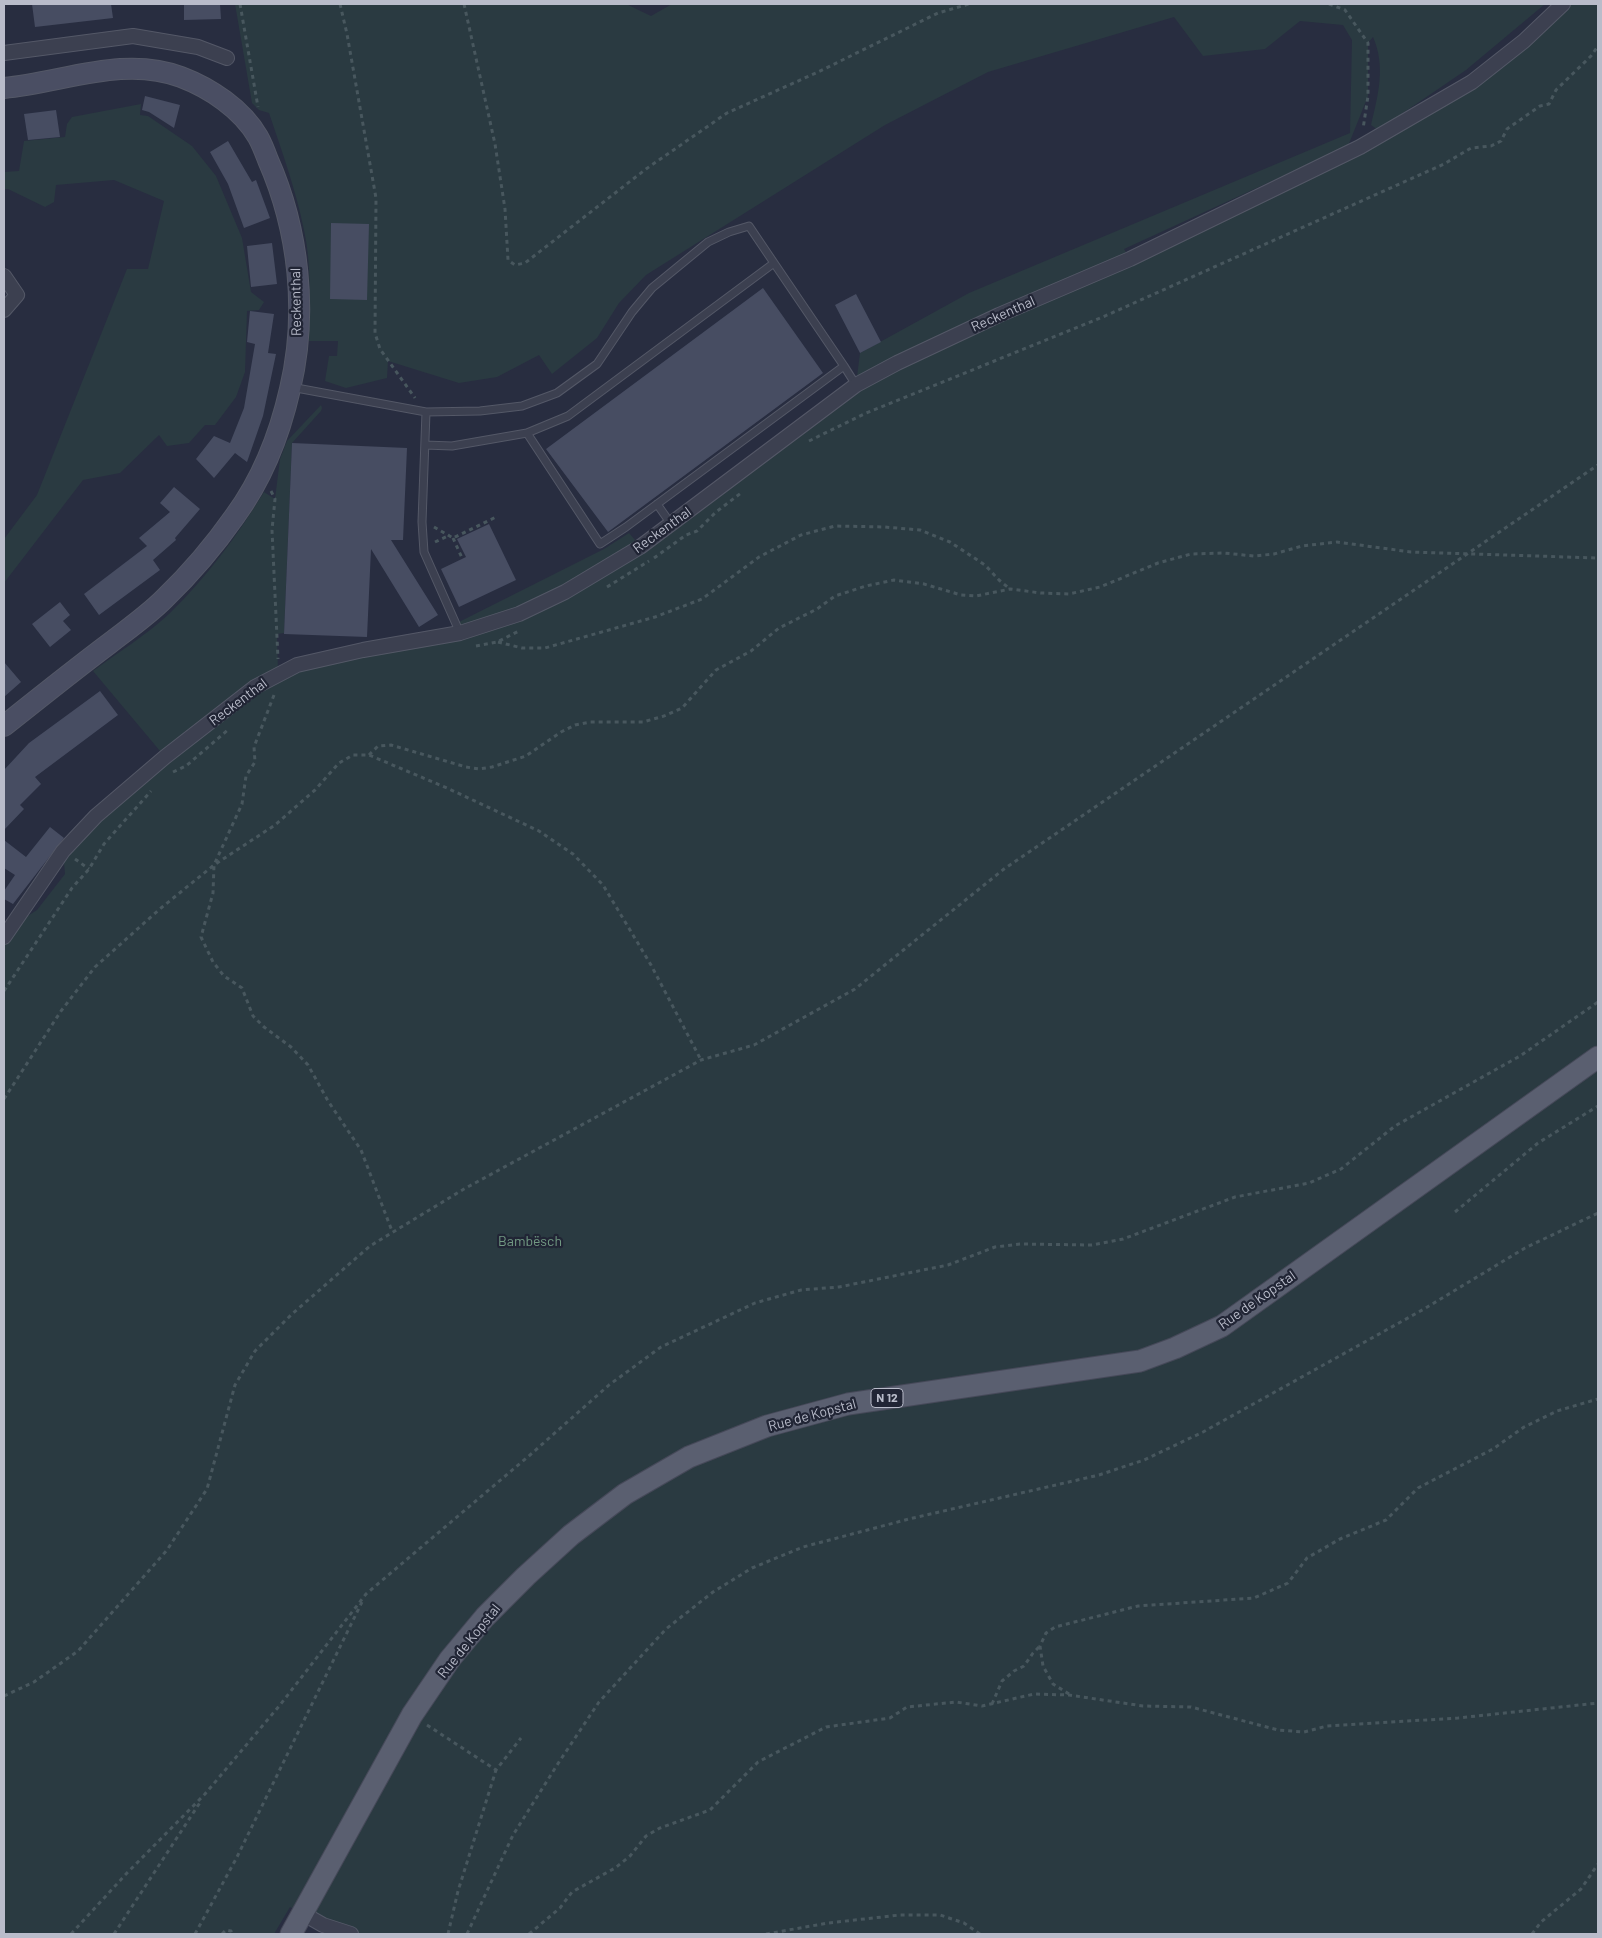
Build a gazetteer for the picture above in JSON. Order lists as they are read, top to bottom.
{
  "streets": {
    "main road": ["Reckenthal", "Rue de Kopstal", "N 12"]
  },
  "parks": ["Bambësch"]
}
